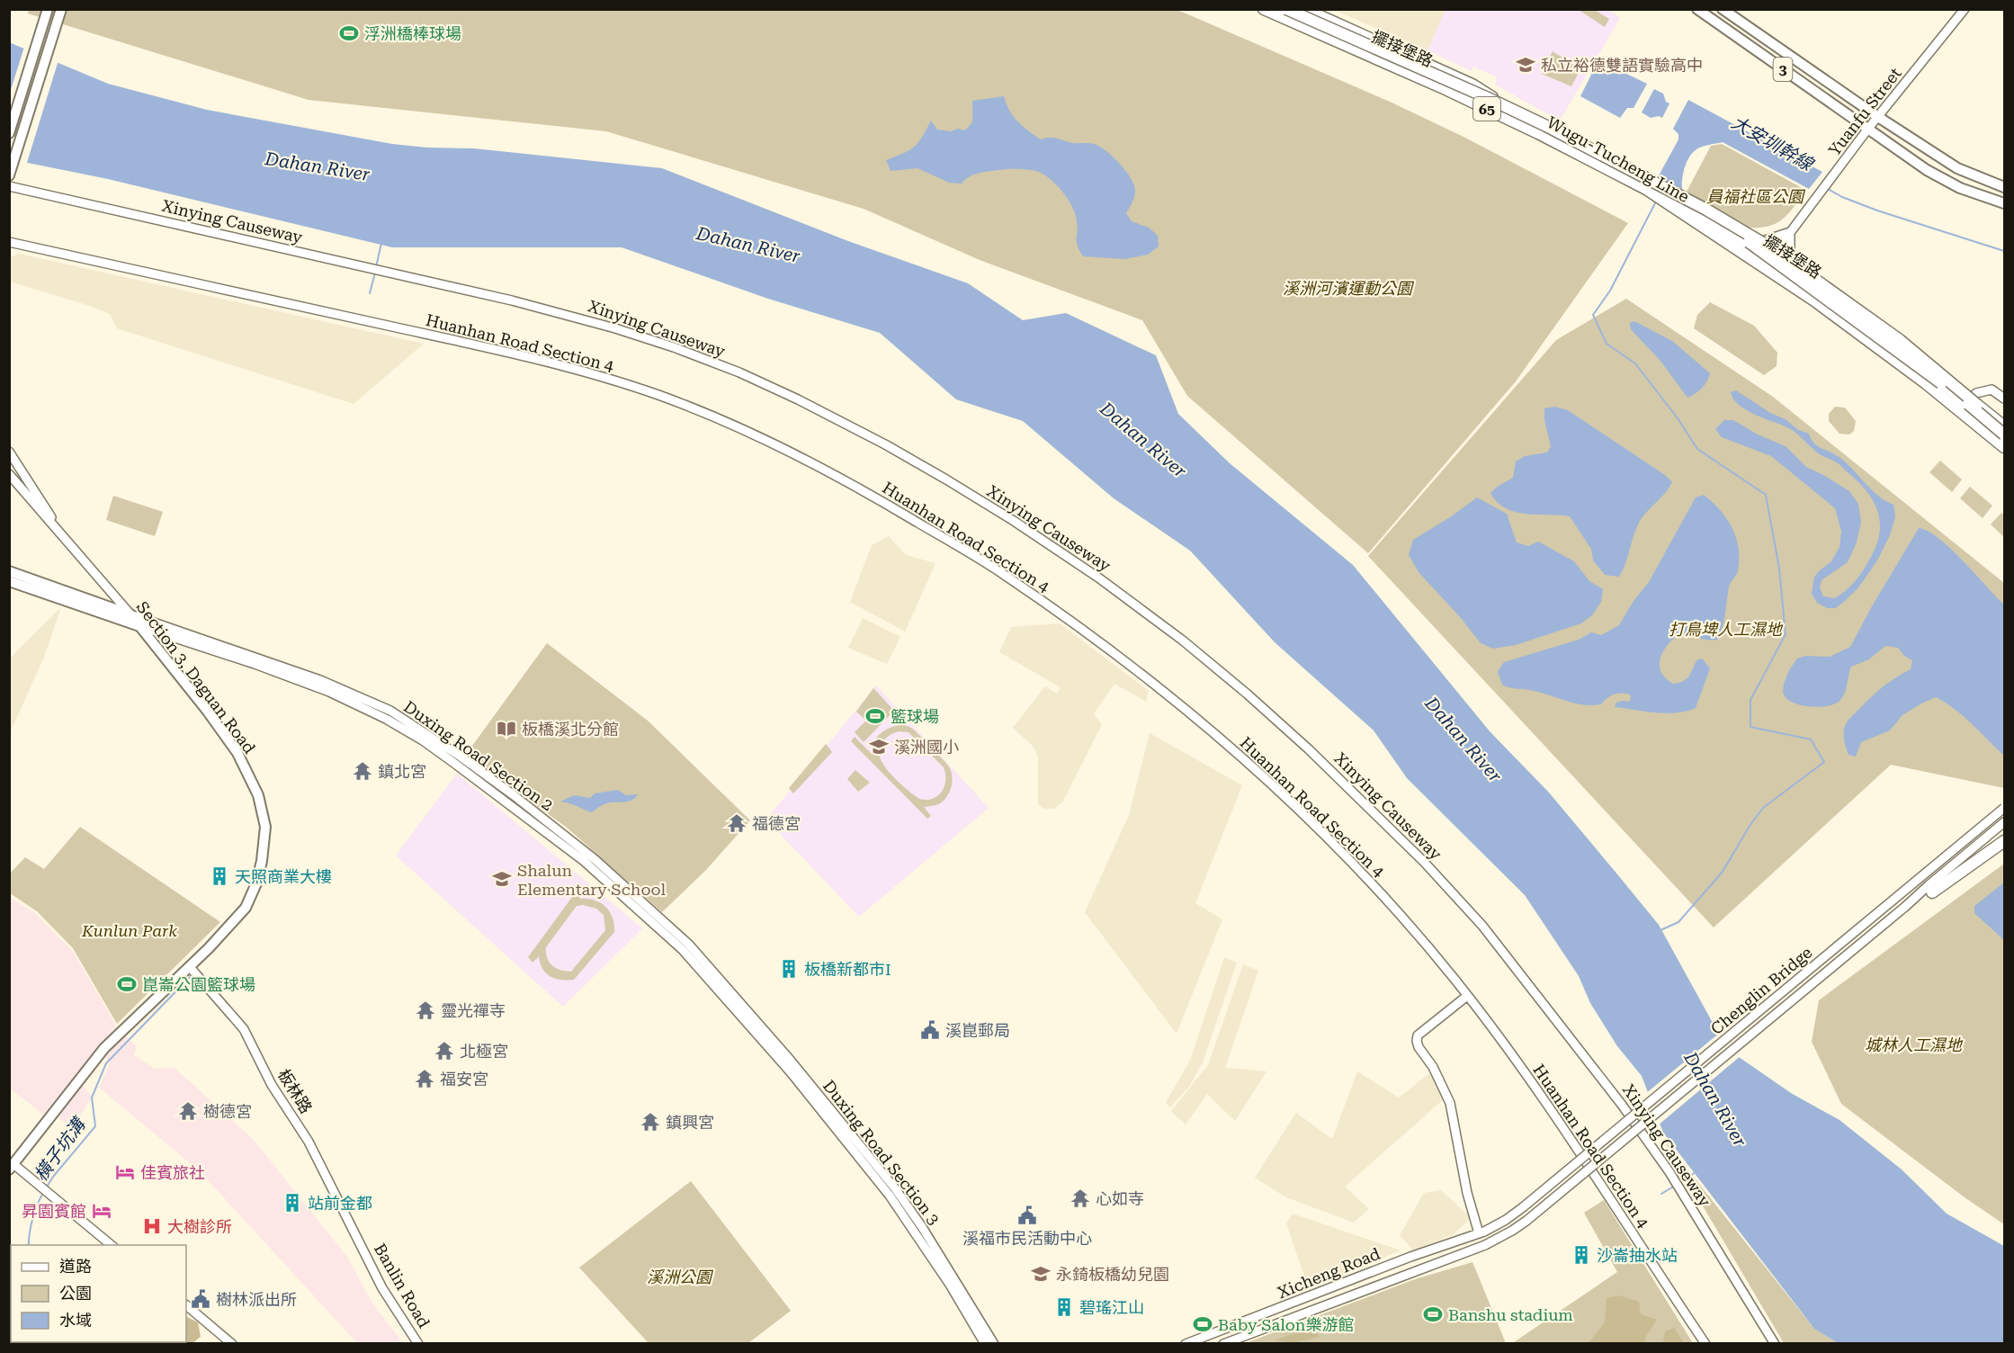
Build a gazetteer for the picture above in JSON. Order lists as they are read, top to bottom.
{
  "streets": {
    "highway": ["65", "Wugu-Tucheng Line"],
    "main road": ["3", "Section 3, Daguan Road"],
    "street": [
      "擺接堡路",
      "Yuanfu Street",
      "Xinying Causeway",
      "Huanhan Road Section 4",
      "Duxing Road Section 2",
      "Chenglin Bridge",
      "板林路",
      "Duxing Road Section 3",
      "Xicheng Road"
    ]
  },
  "crossings": [
    ["擺接堡路", "Yuanfu Street"],
    ["擺接堡路", "Wugu-Tucheng Line"],
    ["3", "Yuanfu Street"],
    ["Section 3, Daguan Road", "Duxing Road Section 2"],
    ["Section 3, Daguan Road", "板林路"],
    ["Duxing Road Section 2", "Duxing Road Section 3"],
    ["Chenglin Bridge", "Xicheng Road"]
  ],
  "water": ["大安圳幹線", "Dahan River", "橫子坑溝"],
  "parks": [
    "員福社區公園",
    "溪洲河濱運動公園",
    "打鳥埤人工濕地",
    "Kunlun Park",
    "城林人工濕地",
    "溪洲公園"
  ],
  "places": {
    "sports": [
      "浮洲橋棒球場",
      "籃球場",
      "崑崙公園籃球場",
      "Banshu stadium",
      "Baby Salon樂游館"
    ],
    "school or university": [
      "私立裕德雙語實驗高中",
      "溪洲國小",
      "Shalun Elementary School",
      "永錡板橋幼兒園"
    ],
    "library": ["板橋溪北分館"],
    "temple": [
      "鎮北宮",
      "福德宮",
      "靈光禪寺",
      "北極宮",
      "福安宮",
      "樹德宮",
      "鎮興宮",
      "心如寺"
    ],
    "building": [
      "天照商業大樓",
      "板橋新都市I",
      "站前金都",
      "沙崙抽水站",
      "碧瑤江山"
    ],
    "public building": ["溪崑郵局", "溪福市民活動中心", "樹林派出所"],
    "hotel": ["佳賓旅社", "昇園賓館"],
    "hospital": ["大樹診所"]
  },
  "legend": ["道路", "公園", "水域"]
}
